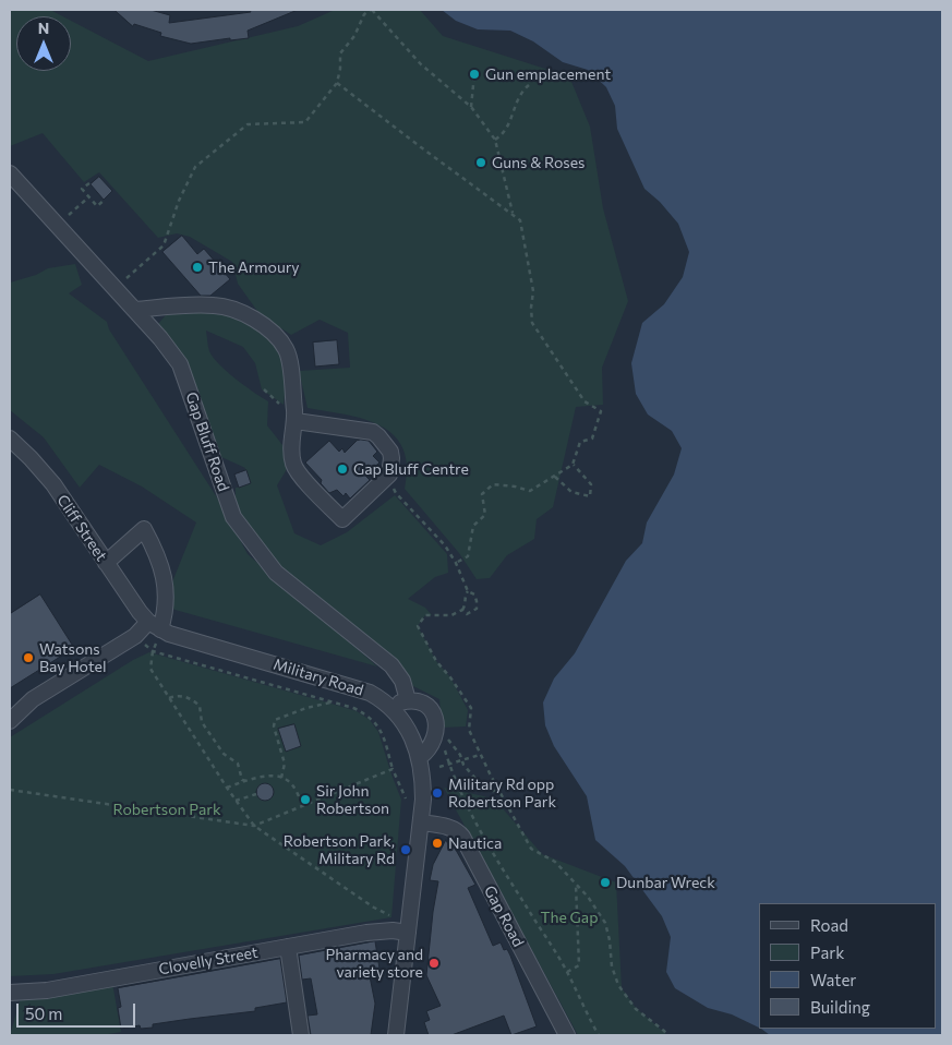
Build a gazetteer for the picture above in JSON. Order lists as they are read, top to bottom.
{
  "streets": {
    "street": [
      "Gap Bluff Road",
      "Cliff Street",
      "Military Road",
      "Gap Road",
      "Clovelly Street"
    ]
  },
  "crossings": [
    ["Cliff Street", "Military Road"],
    ["Military Road", "Gap Road"],
    ["Military Road", "Clovelly Street"]
  ],
  "parks": ["Robertson Park", "The Gap"],
  "places": [
    "Gun emplacement",
    "Guns & Roses",
    "The Armoury",
    "Gap Bluff Centre",
    "Watsons Bay Hotel",
    "Military Rd opp Robertson Park",
    "Sir John Robertson",
    "Nautica",
    "Robertson Park, Military Rd",
    "Dunbar Wreck",
    "Pharmacy and variety store"
  ],
  "legend": [
    "Road",
    "Park",
    "Water",
    "Building"
  ],
  "scale_bar": "50 m",
  "north": "top"
}
